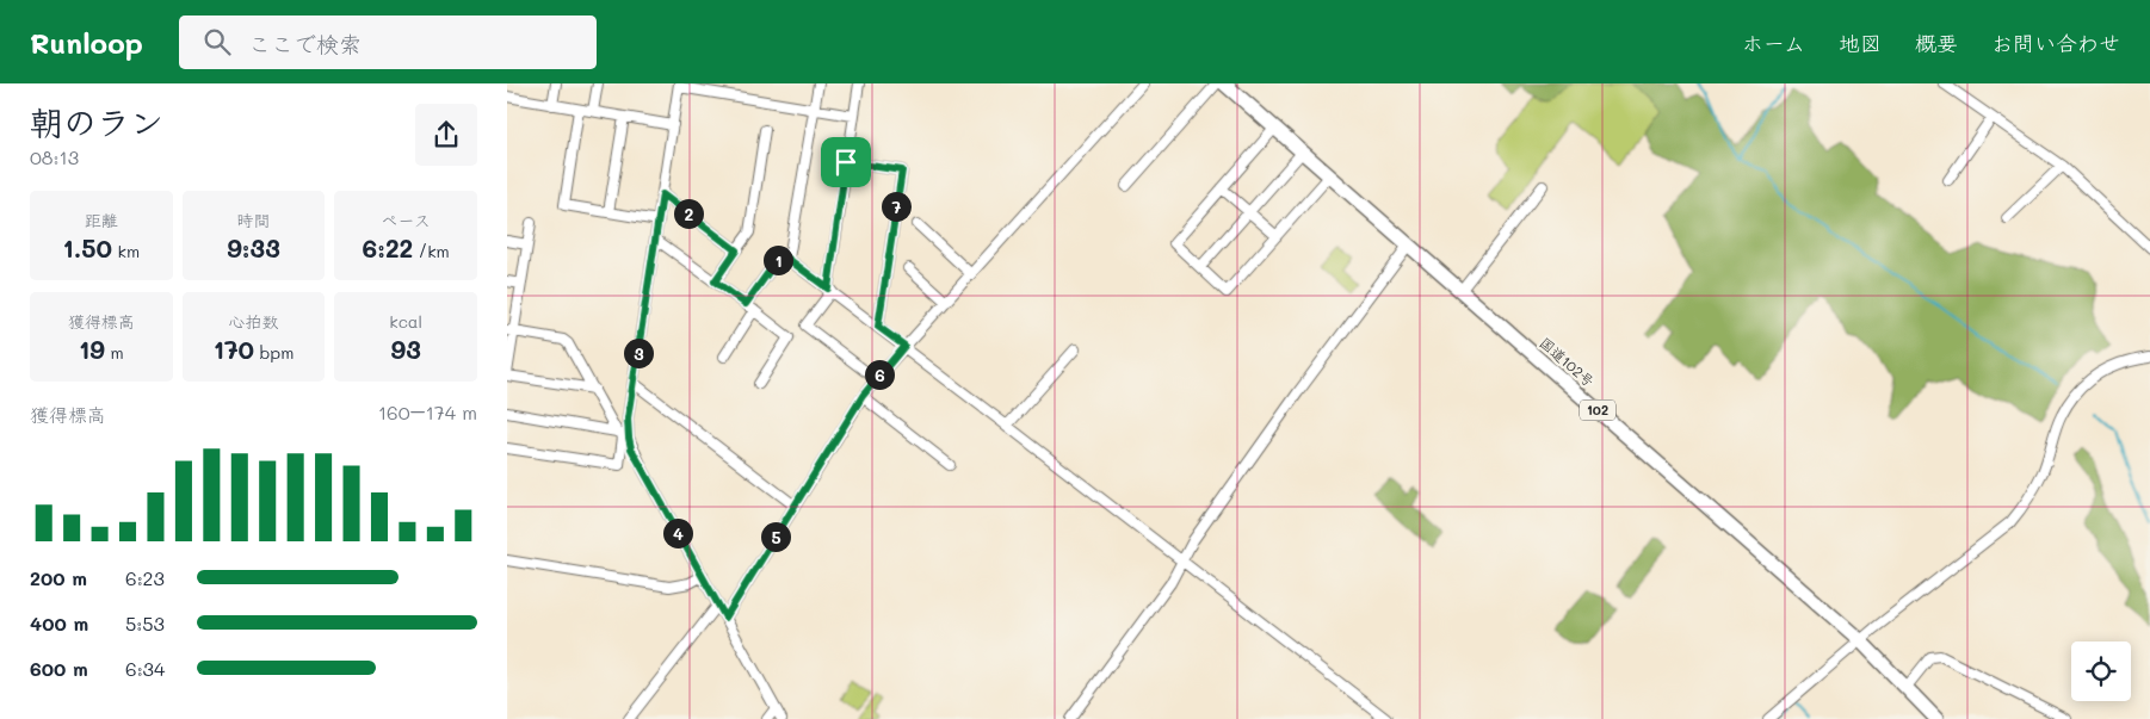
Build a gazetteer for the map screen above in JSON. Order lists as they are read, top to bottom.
{
  "streets": {
    "highway": ["国道102号", "102"]
  },
  "page": {
    "header": "Runloop",
    "search": "ここで検索",
    "nav": [
      "ホーム",
      "地図",
      "概要",
      "お問い合わせ"
    ],
    "heading": ["朝のラン", "08:13"],
    "stats": [
      ["距離", "1.50 km"],
      ["時間", "9:33"],
      ["ペース", "6:22 /km"],
      ["獲得標高", "19 m"],
      ["心拍数", "170 bpm"],
      ["kcal", "93"]
    ],
    "pins": [
      "7",
      "2",
      "1",
      "3",
      "6",
      "4",
      "5"
    ],
    "chart": ["獲得標高", "160–174 m"],
    "list": [
      {
        "name": "200 m",
        "note": "6:23"
      },
      {
        "name": "400 m",
        "note": "5:53"
      },
      {
        "name": "600 m",
        "note": "6:34"
      }
    ]
  }
}
